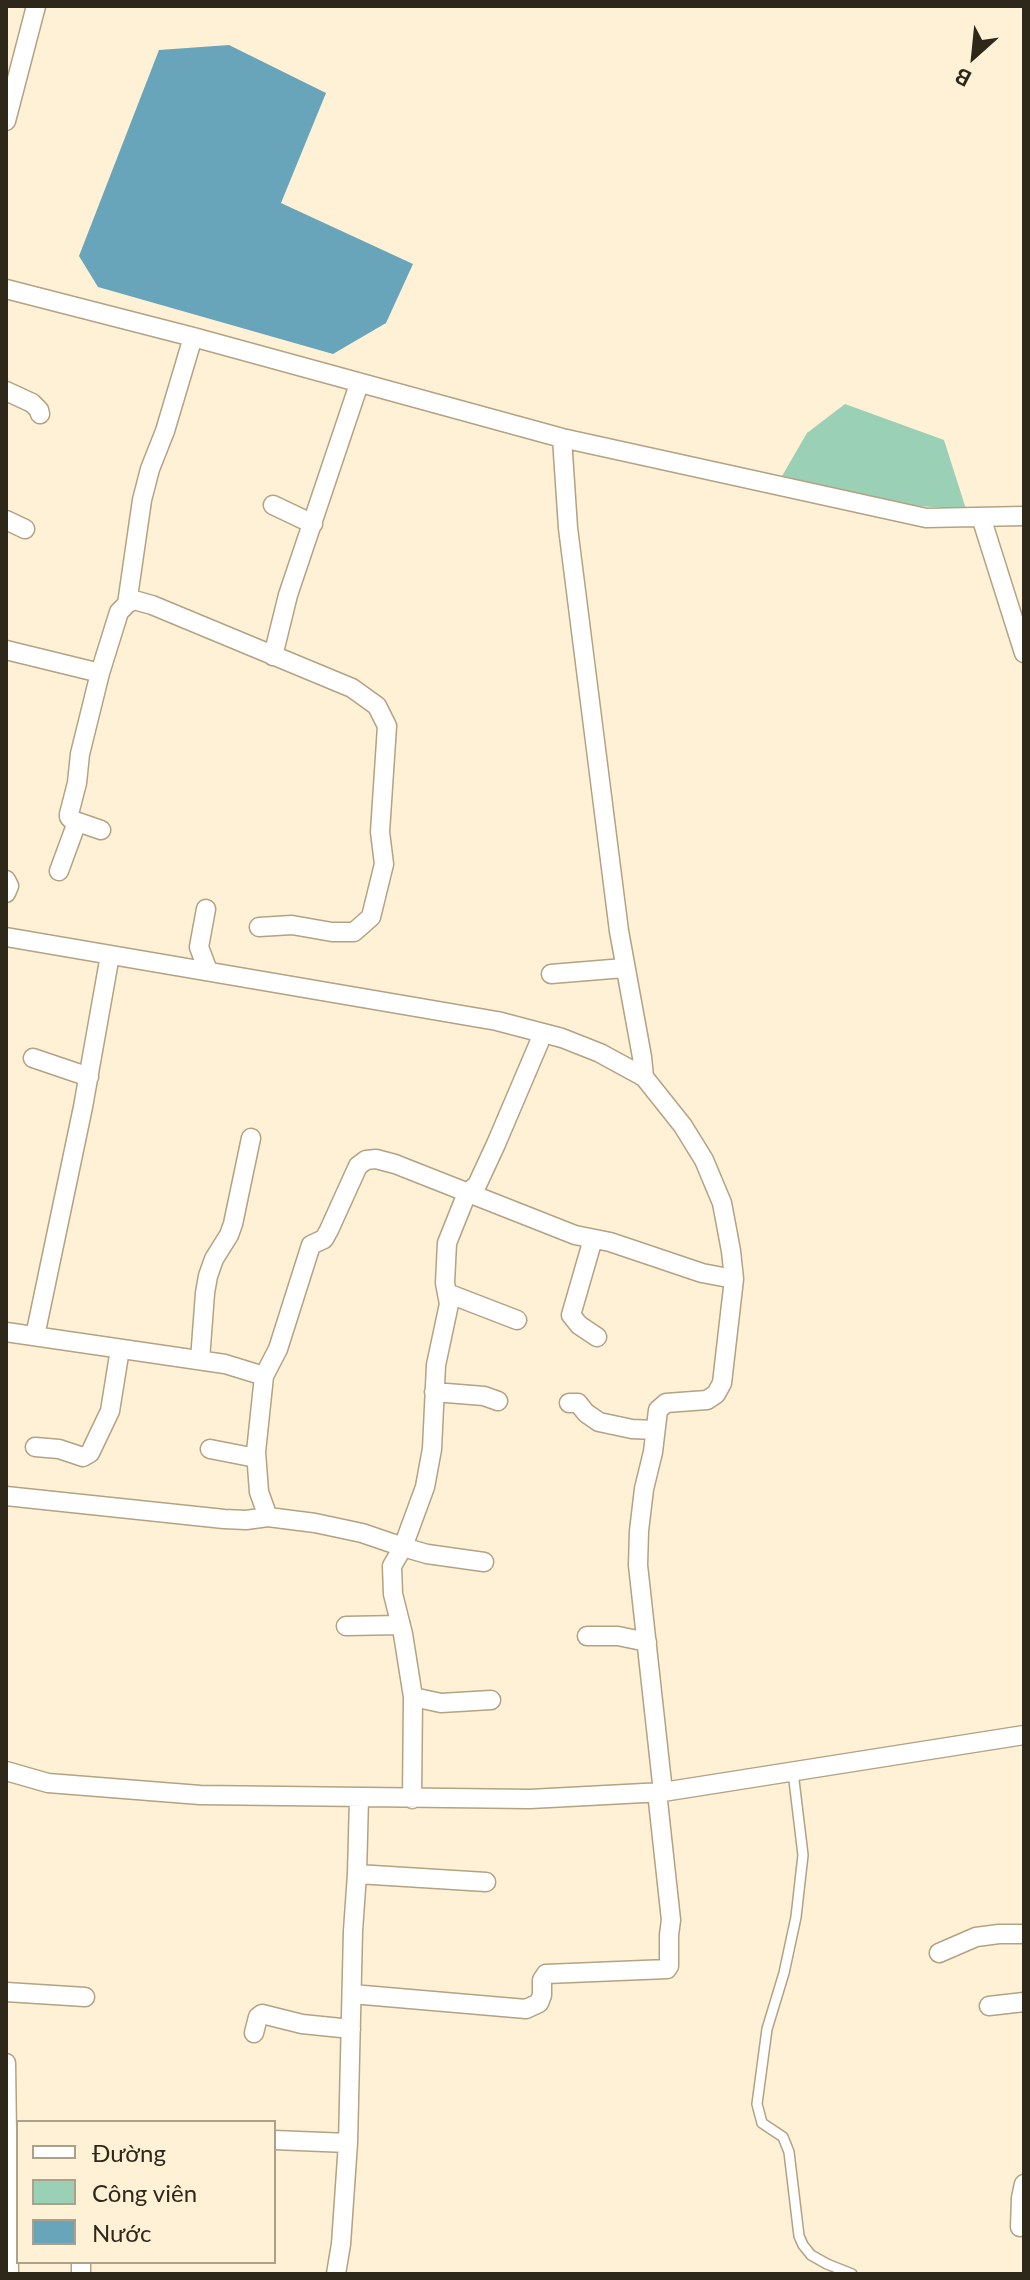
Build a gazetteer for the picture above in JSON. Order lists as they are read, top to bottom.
{
  "legend": ["Đường", "Công viên", "Nước"],
  "north": "bottom left"
}
